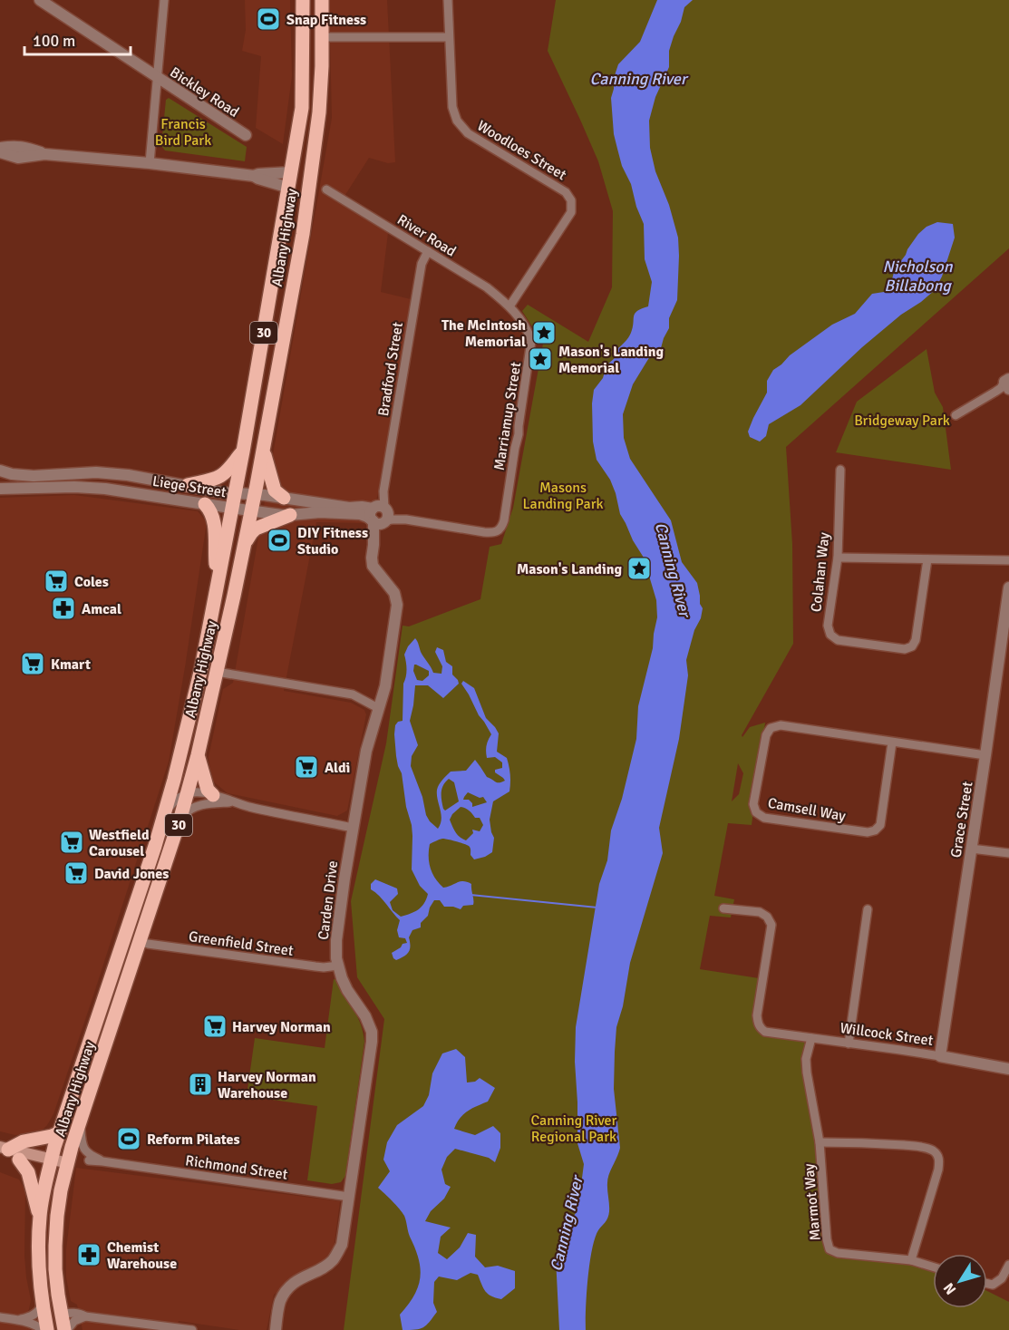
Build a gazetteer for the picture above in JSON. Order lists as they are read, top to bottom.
{
  "streets": {
    "highway": ["Albany Highway", "30"],
    "street": [
      "Bickley Road",
      "Woodloes Street",
      "River Road",
      "Bradford Street",
      "Marriamup Street",
      "Liege Street",
      "Colahan Way",
      "Camsell Way",
      "Grace Street",
      "Carden Drive",
      "Greenfield Street",
      "Willcock Street",
      "Richmond Street",
      "Marmot Way"
    ]
  },
  "crossings": [
    ["Woodloes Street", "River Road"],
    ["Woodloes Street", "Marriamup Street"],
    ["River Road", "Bradford Street"],
    ["River Road", "Marriamup Street"],
    ["Albany Highway", "Liege Street"],
    ["Albany Highway", "Greenfield Street"],
    ["Bradford Street", "Liege Street"],
    ["Bradford Street", "Carden Drive"],
    ["Marriamup Street", "Liege Street"],
    ["Liege Street", "Carden Drive"],
    ["Camsell Way", "Grace Street"],
    ["Grace Street", "Willcock Street"],
    ["Carden Drive", "Greenfield Street"],
    ["Carden Drive", "Richmond Street"],
    ["Willcock Street", "Marmot Way"]
  ],
  "water": ["Canning River", "Nicholson Billabong"],
  "parks": [
    "Francis Bird Park",
    "Bridgeway Park",
    "Masons Landing Park",
    "Canning River Regional Park"
  ],
  "places": {
    "sports": ["Snap Fitness", "DIY Fitness Studio", "Reform Pilates"],
    "place": ["The McIntosh Memorial", "Mason's Landing Memorial", "Mason's Landing"],
    "supermarket": [
      "Coles",
      "Kmart",
      "Aldi",
      "Westfield Carousel",
      "David Jones",
      "Harvey Norman"
    ],
    "pharmacy": ["Amcal", "Chemist Warehouse"],
    "building": ["Harvey Norman Warehouse"]
  },
  "scale_bar": "100 m",
  "north": "bottom left"
}
